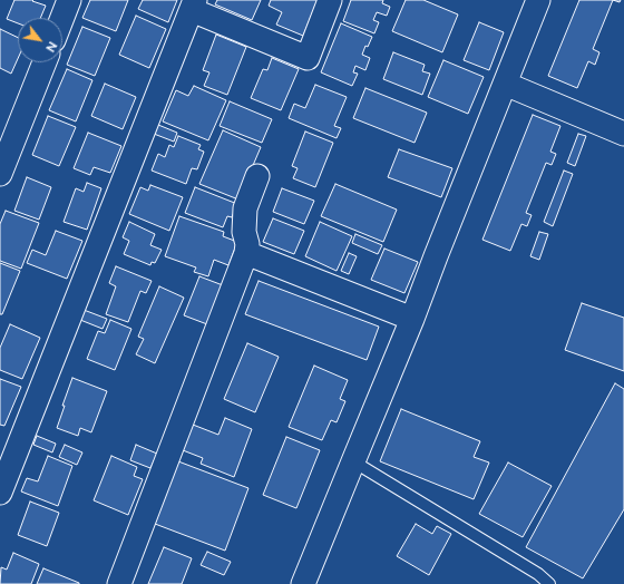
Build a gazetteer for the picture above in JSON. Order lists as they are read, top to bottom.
{
  "north": "bottom right"
}
